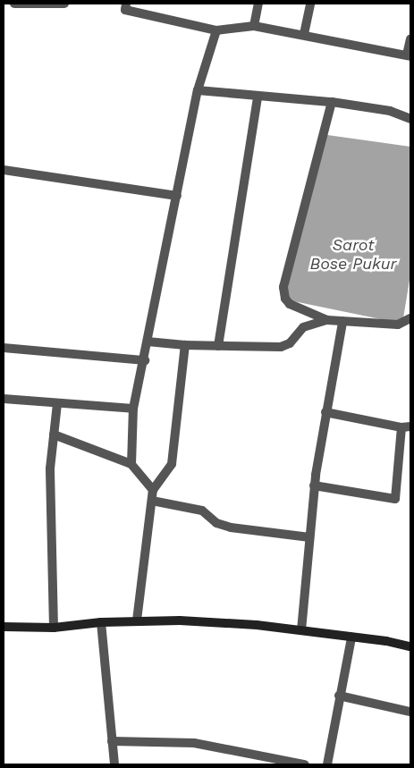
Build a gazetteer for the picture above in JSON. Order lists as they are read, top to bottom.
{
  "water": ["Sarot Bose Pukur"]
}
